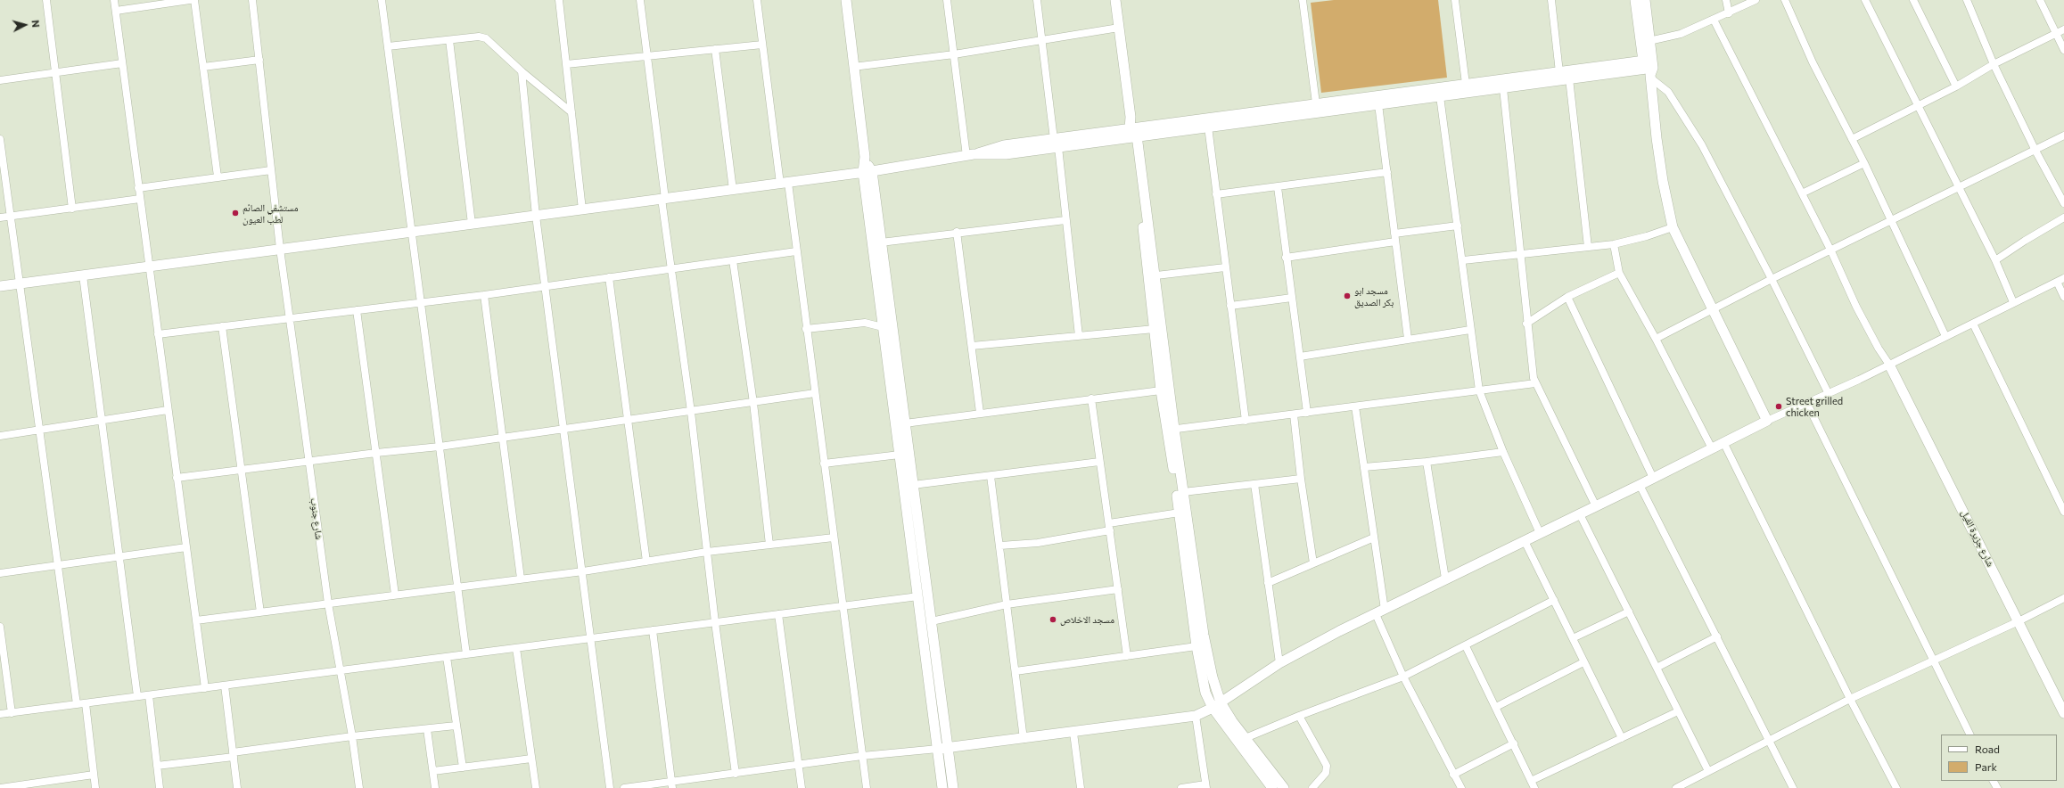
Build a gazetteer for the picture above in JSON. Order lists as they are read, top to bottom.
{
  "streets": {
    "street": ["شارع جنوب", "شارع جزيرة الفيل"]
  },
  "places": [
    "مستشفي الصائم لطب العيون",
    "مسجد ابو بكر الصديق",
    "Street grilled chicken",
    "مسجد الاخلاص"
  ],
  "legend": ["Road", "Park"],
  "north": "right"
}
